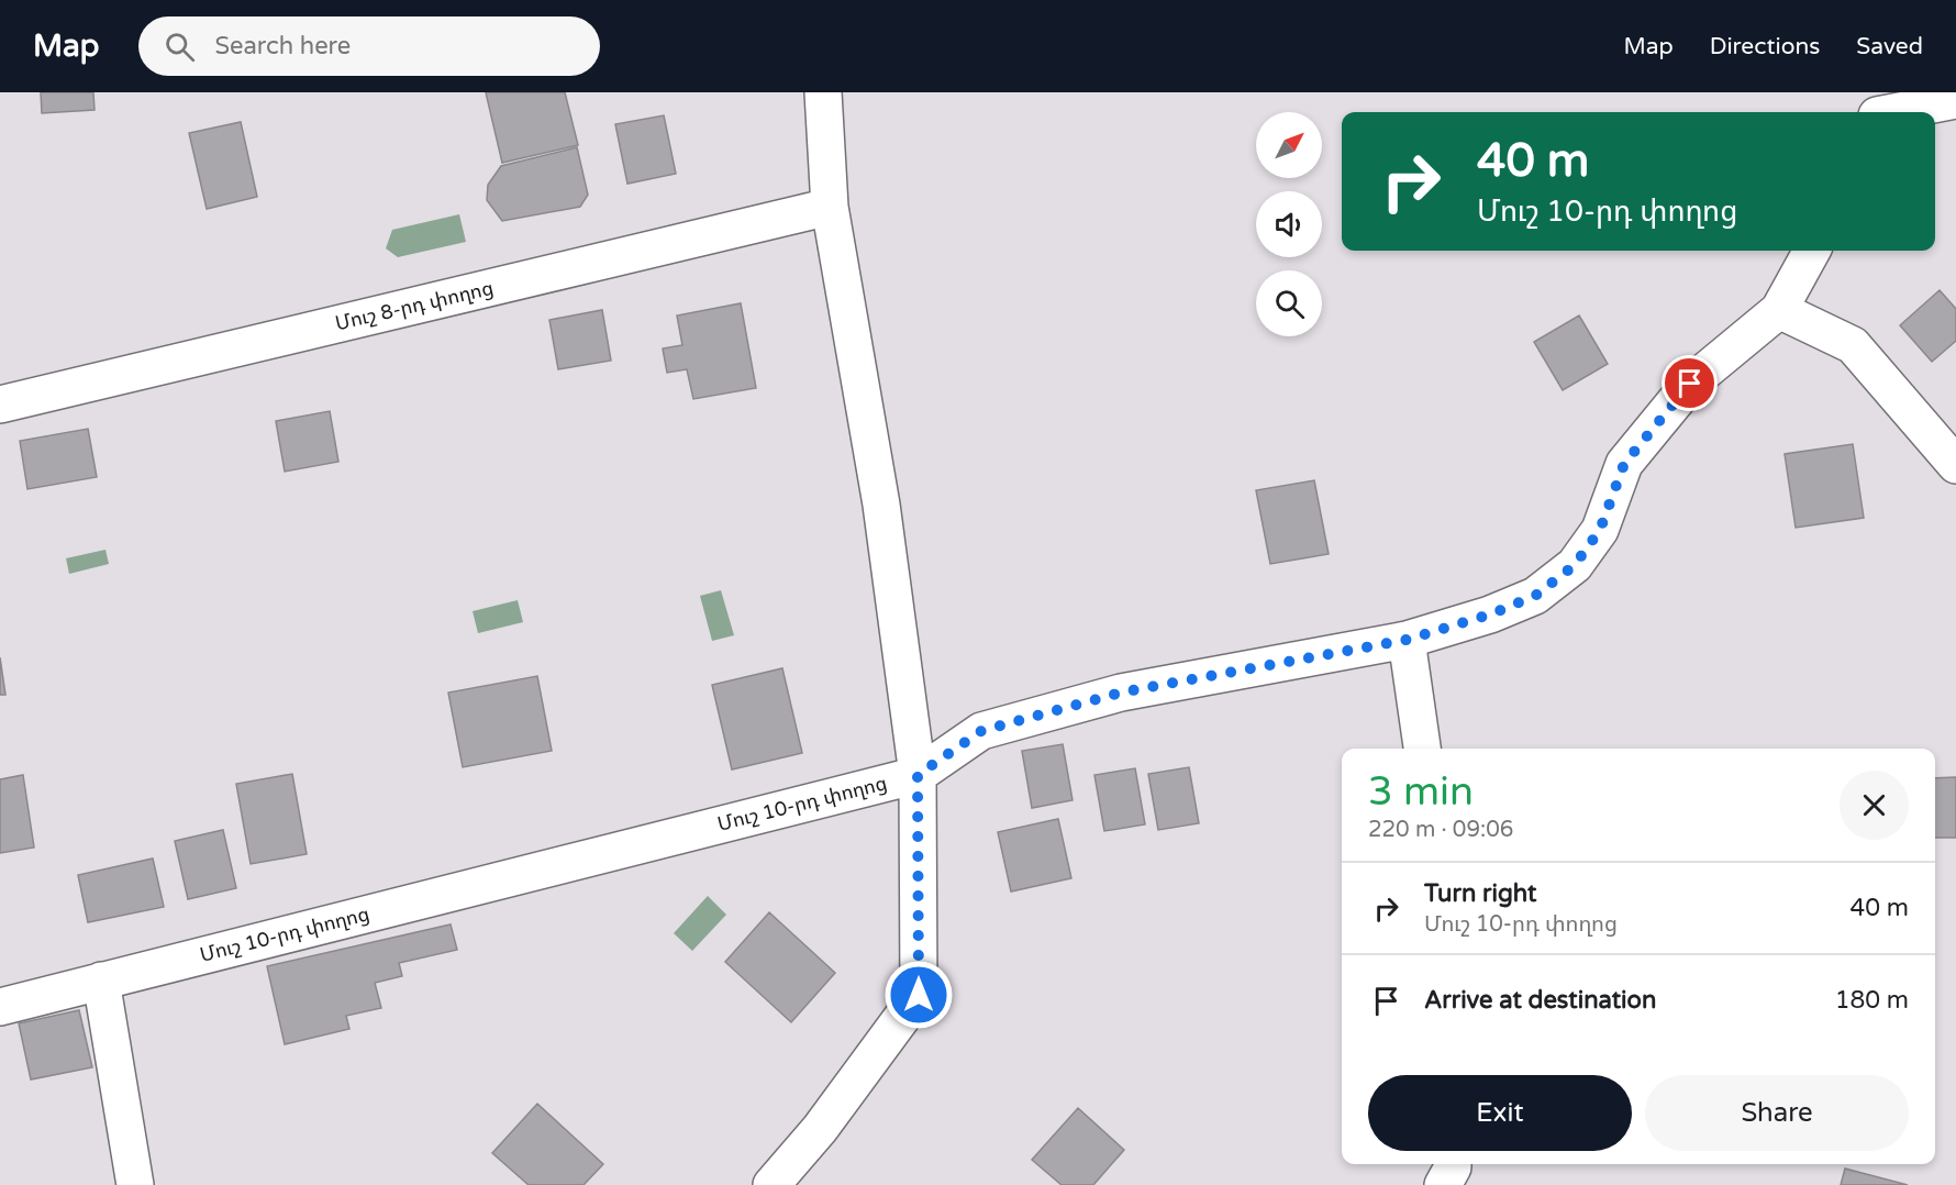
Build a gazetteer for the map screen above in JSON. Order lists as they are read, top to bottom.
{
  "streets": {
    "street": ["Մուշ 8-րդ փողոց", "Մուշ 10-րդ փողոց"]
  },
  "north": "top right",
  "page": {
    "header": "Map",
    "search": "Search here",
    "nav": ["Map", "Directions", "Saved"],
    "turn": ["40 m", "Մուշ 10-րդ փողոց"],
    "heading": ["3 min", "220 m · 09:06"],
    "list": [
      {
        "name": "Turn right",
        "note": "Մուշ 10-րդ փողոց",
        "value": "40 m"
      },
      {
        "name": "Arrive at destination",
        "value": "180 m"
      }
    ],
    "buttons": ["Exit", "Share"]
  }
}
